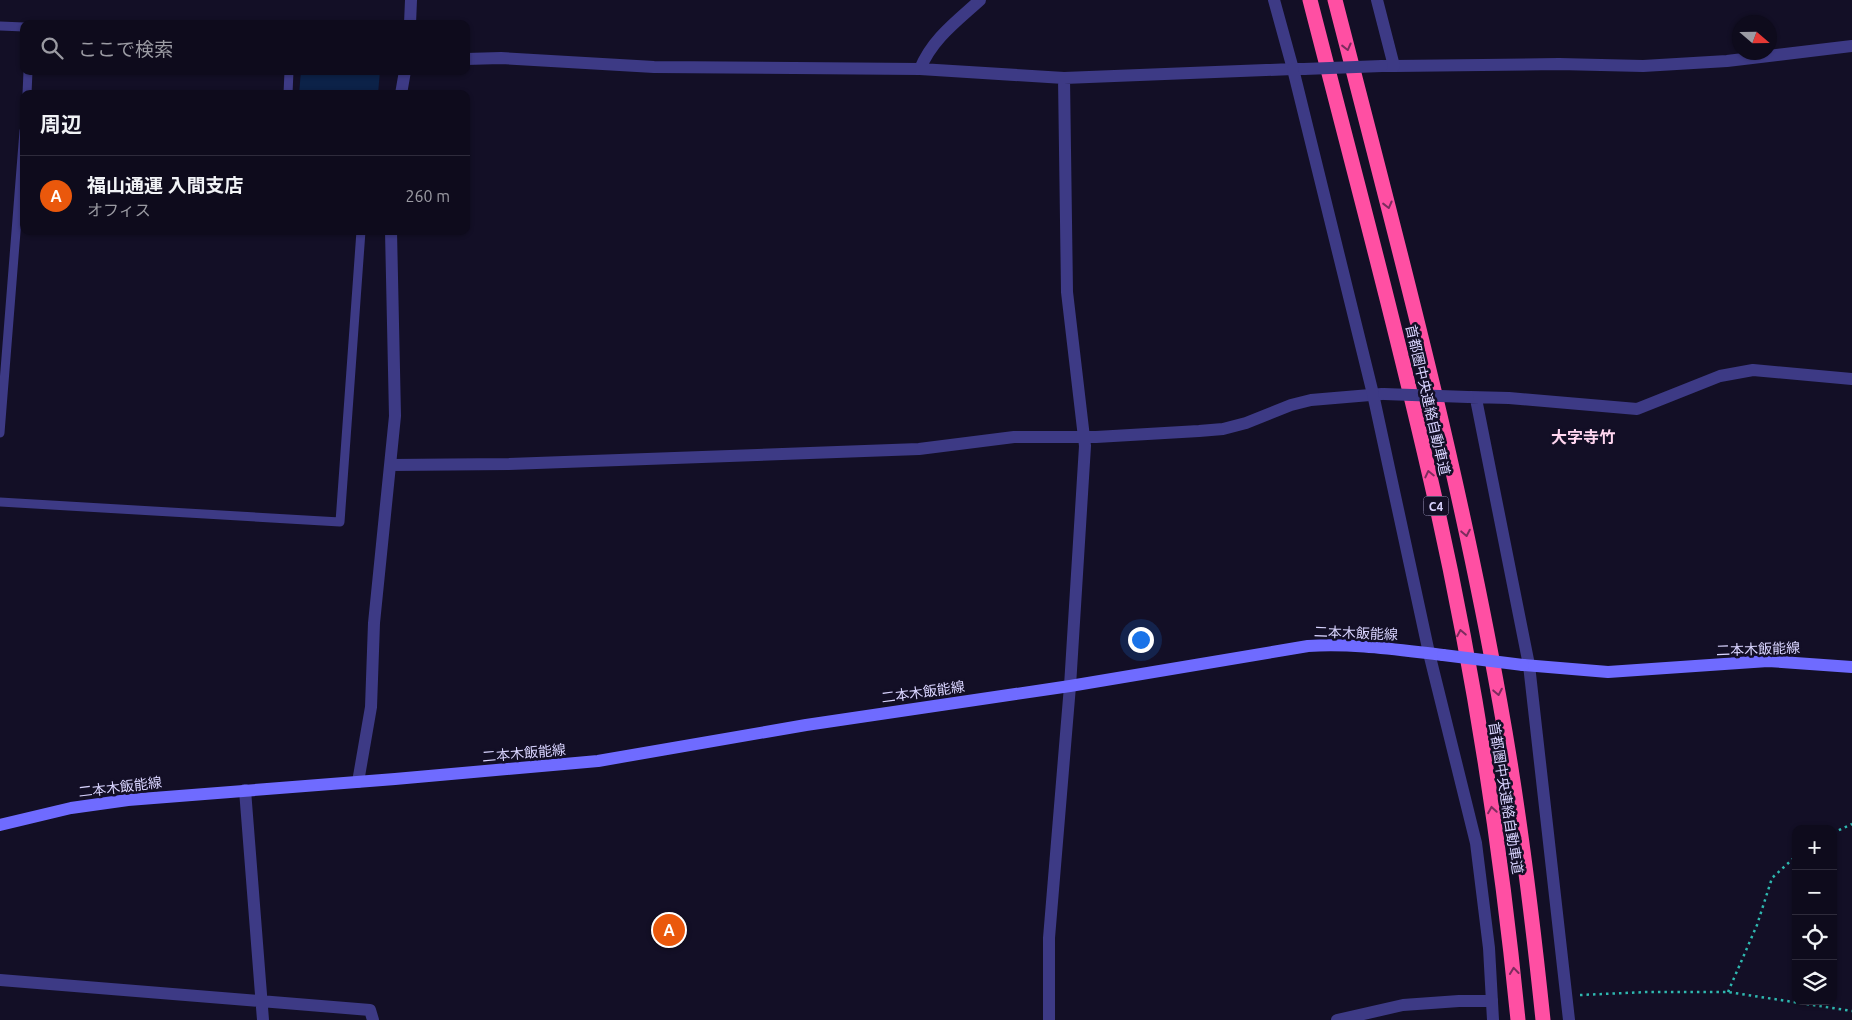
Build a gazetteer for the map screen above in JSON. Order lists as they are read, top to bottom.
{
  "streets": {
    "highway": ["首都圏中央連絡自動車道", "C4"],
    "main road": ["二本木飯能線"]
  },
  "districts": ["大字寺竹"],
  "north": "right",
  "page": {
    "search": "ここで検索",
    "heading": "周辺",
    "list": [
      {
        "mark": "A",
        "name": "福山通運 入間支店",
        "note": "オフィス",
        "value": "260 m"
      }
    ],
    "map_buttons": ["+", "−"],
    "pins": "A"
  }
}
